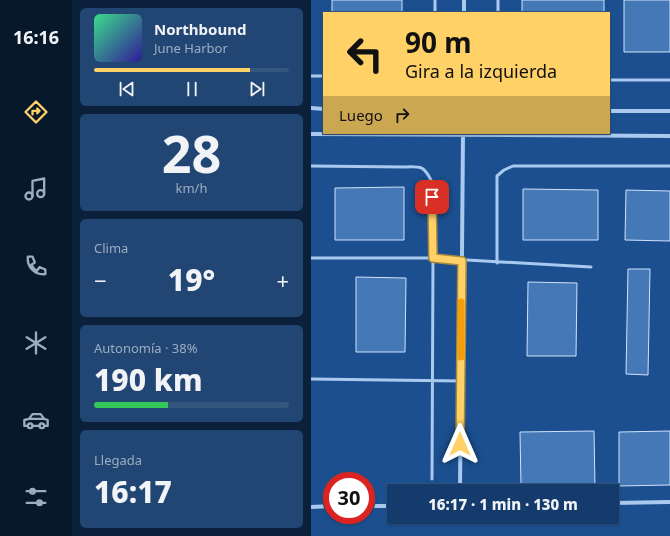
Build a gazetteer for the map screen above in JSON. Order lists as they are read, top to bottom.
{
  "page": {
    "tabs": "16:16",
    "turn": ["90 m", "Gira a la izquierda"],
    "song": ["Northbound", "June Harbor"],
    "then": "Luego",
    "tile": [
      ["28", "km/h"],
      "Clima",
      ["Autonomía · 38%", "190 km"],
      ["Llegada", "16:17"]
    ],
    "heat": ["−", "19°", "+"],
    "limit": "30",
    "trip": "16:17 · 1 min · 130 m"
  }
}
